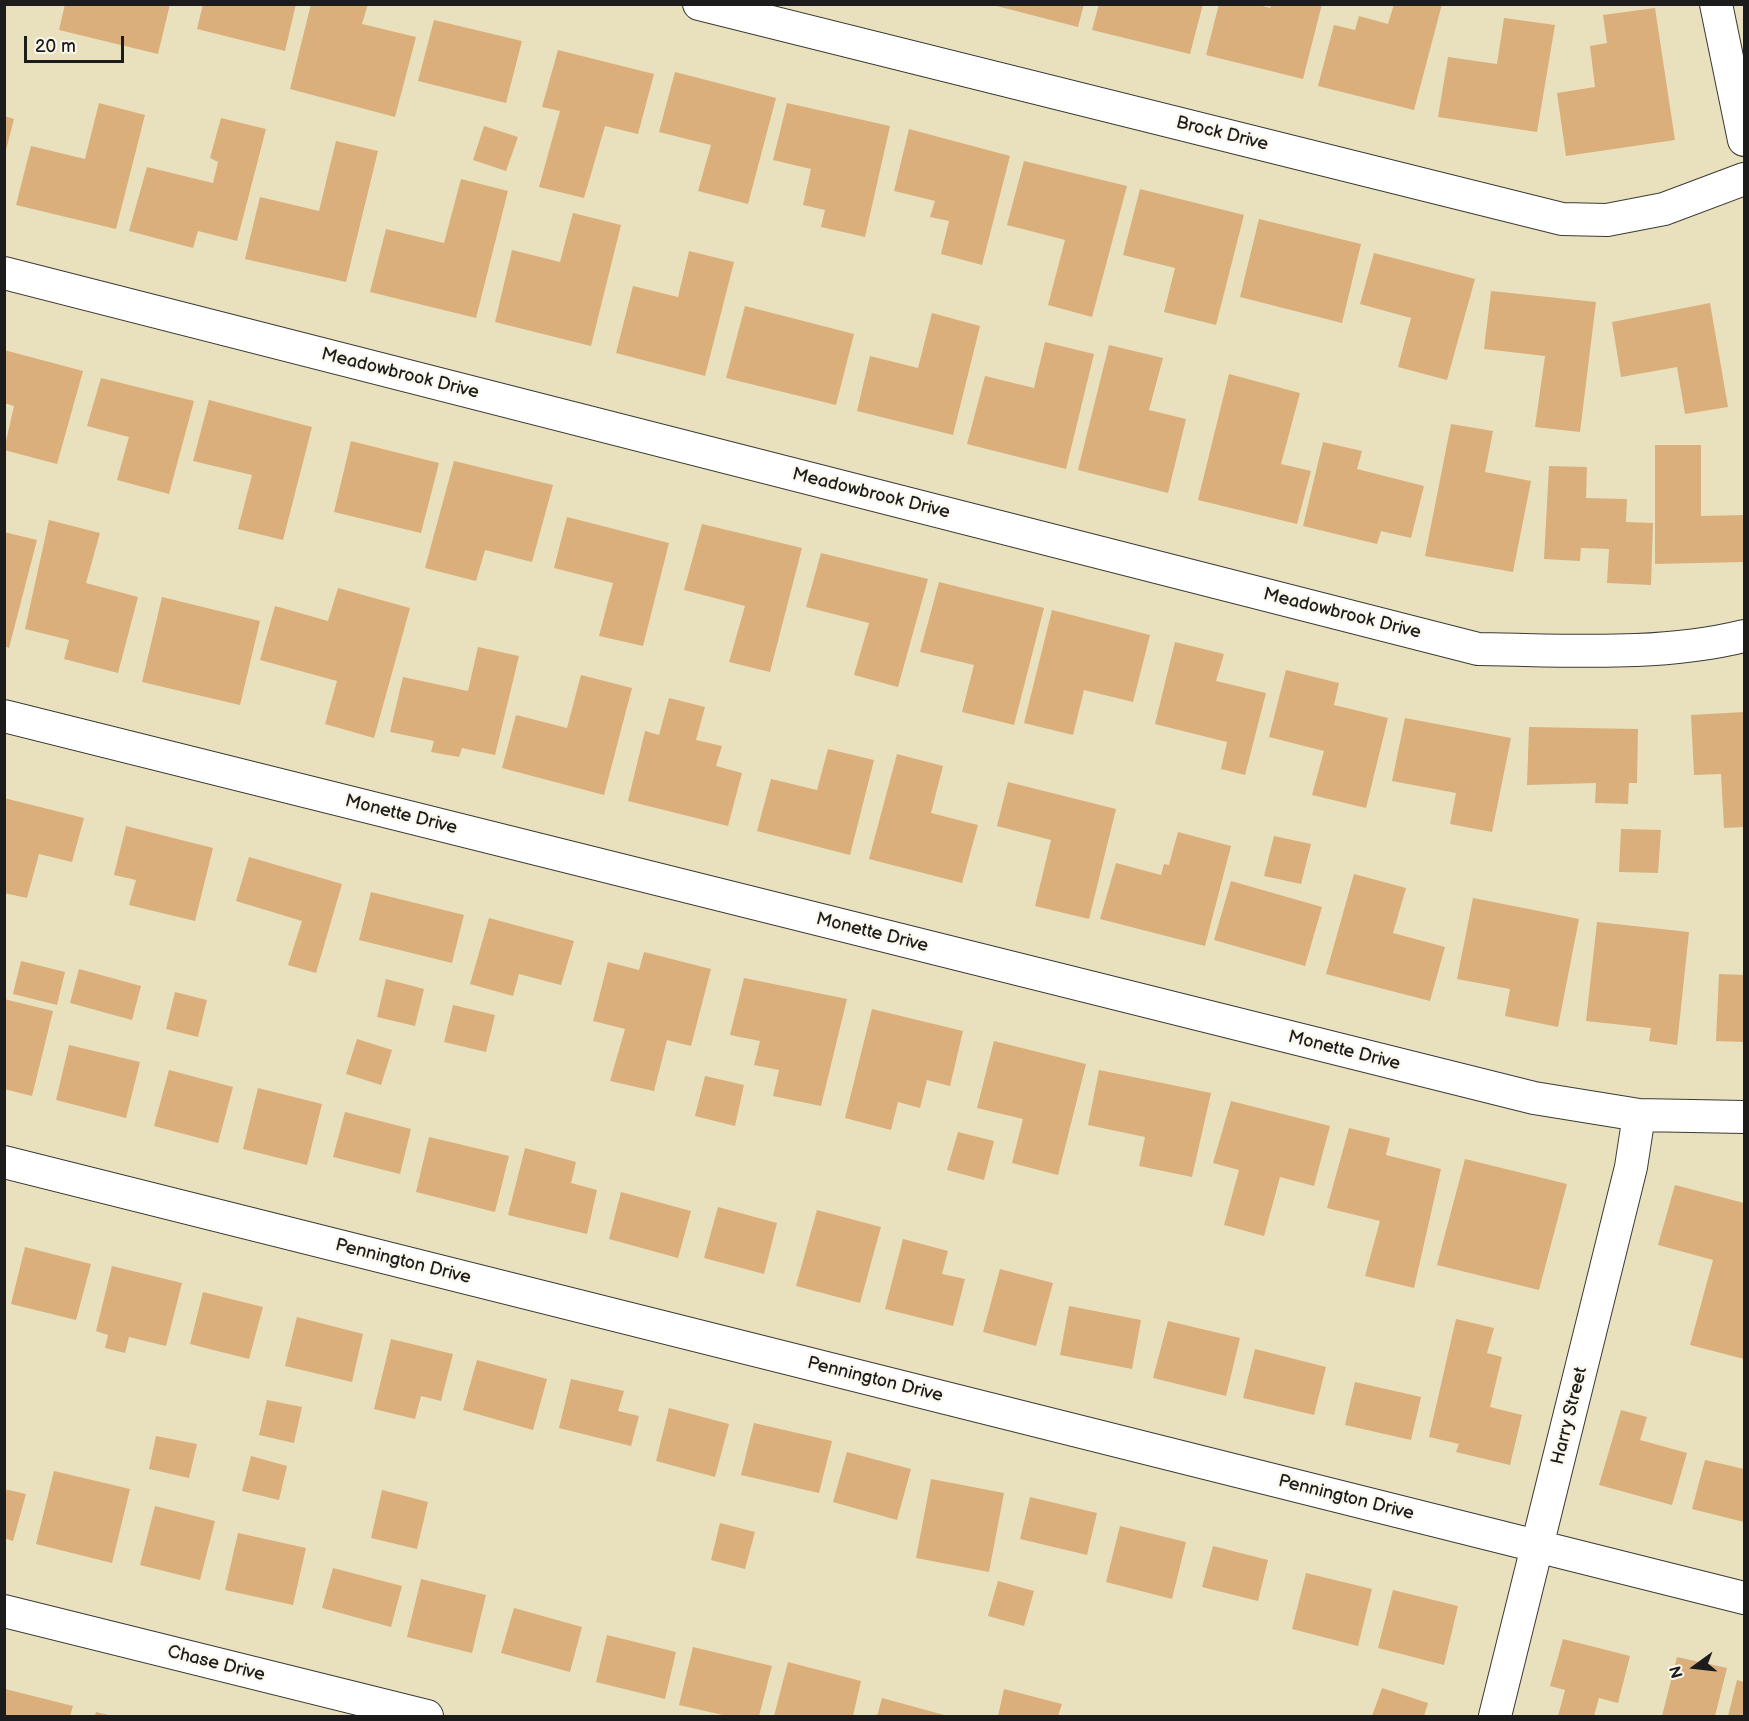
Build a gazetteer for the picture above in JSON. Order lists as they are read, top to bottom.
{
  "streets": {
    "street": [
      "Brock Drive",
      "Meadowbrook Drive",
      "Monette Drive",
      "Pennington Drive",
      "Harry Street",
      "Chase Drive"
    ]
  },
  "crossings": [
    ["Monette Drive", "Harry Street"],
    ["Pennington Drive", "Harry Street"]
  ],
  "scale_bar": "20 m",
  "north": "left"
}
